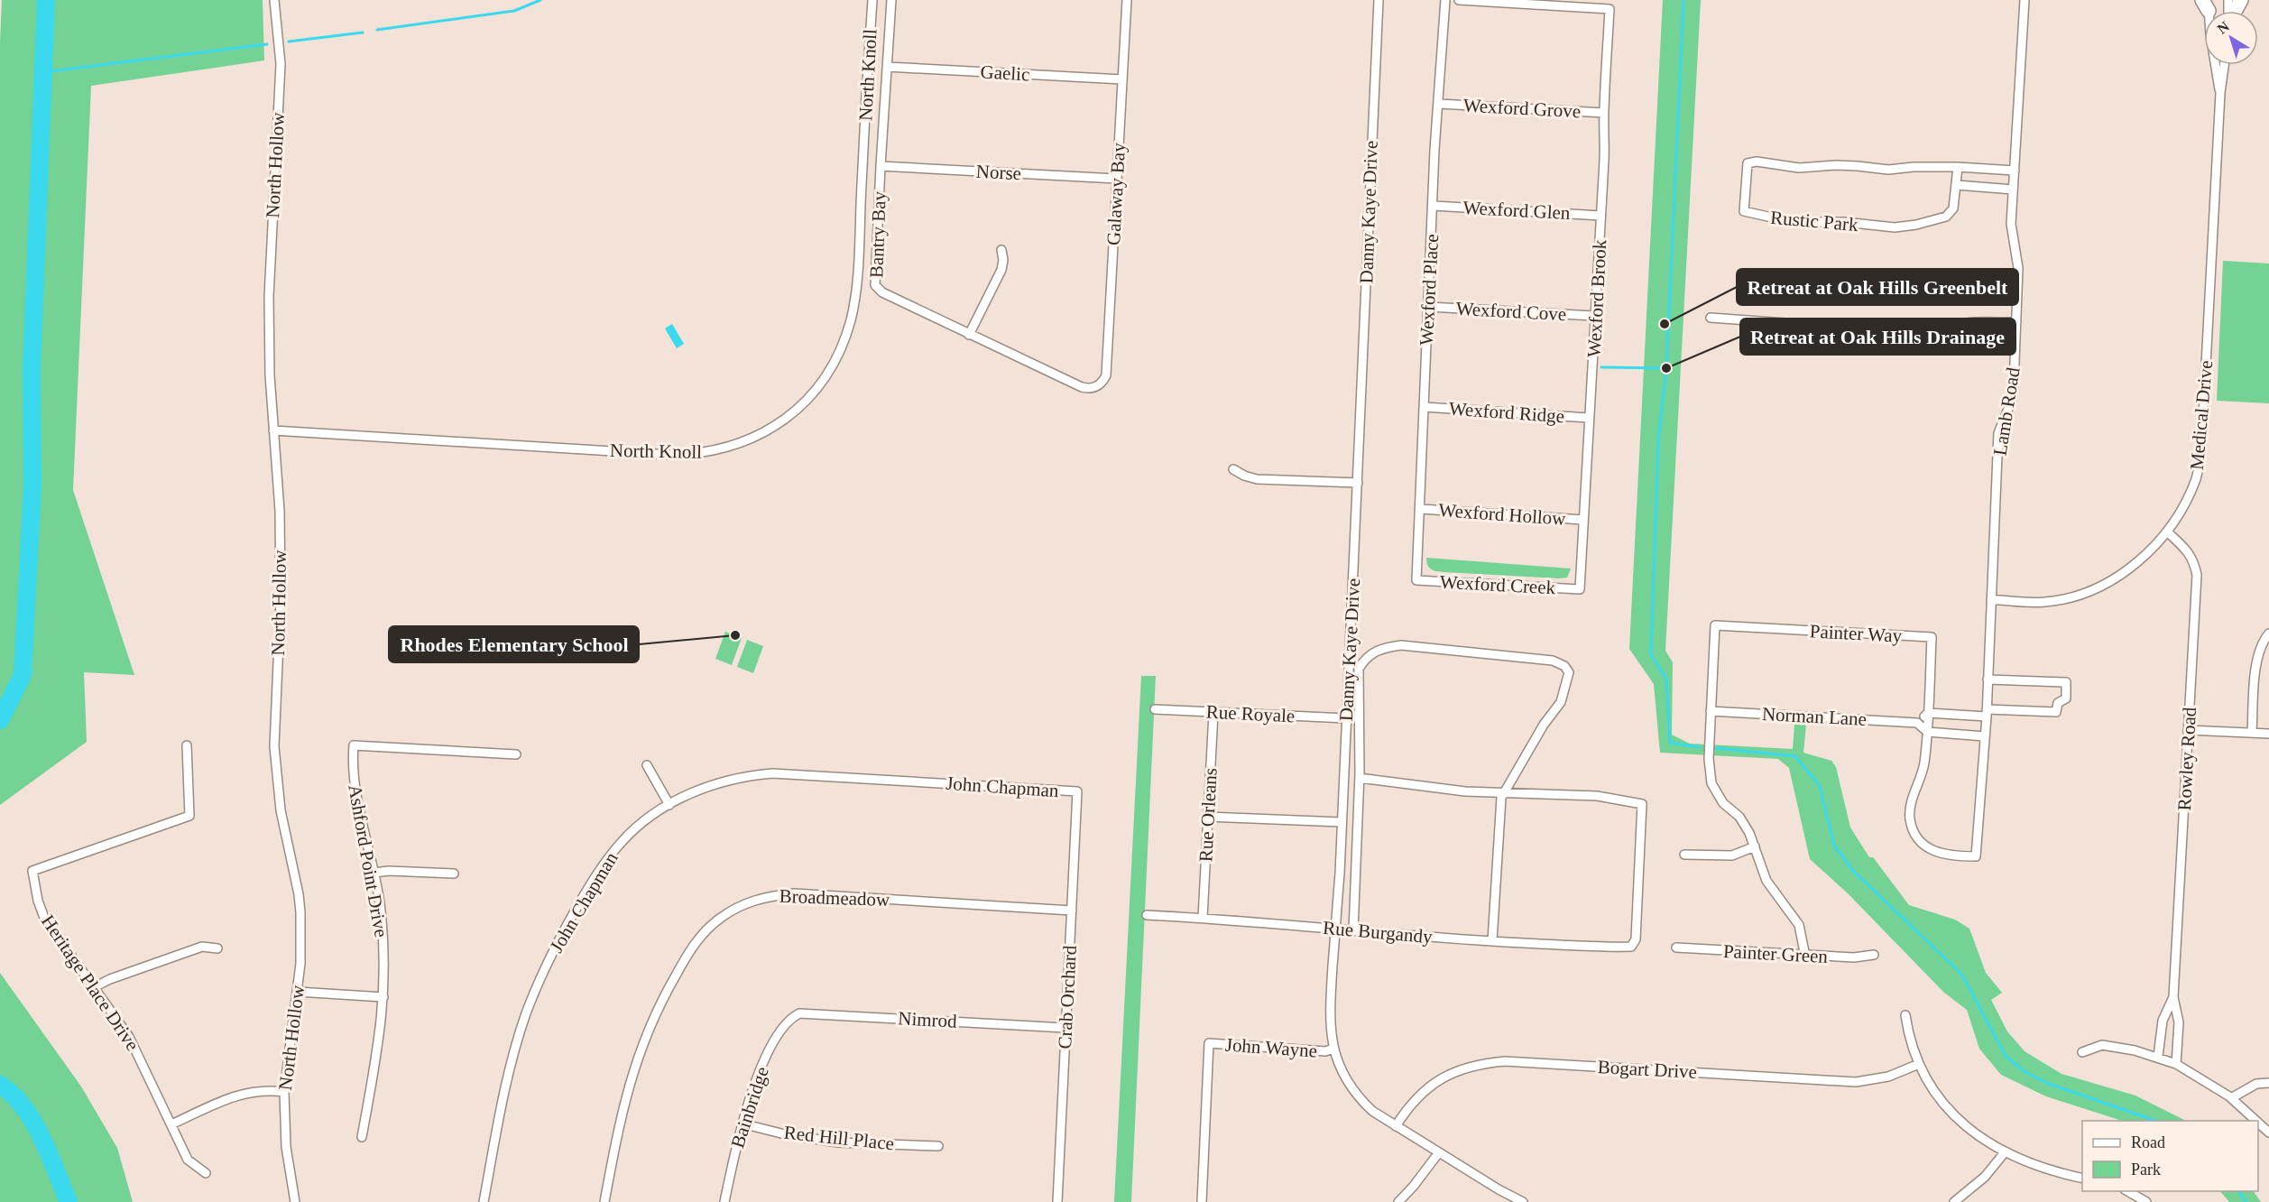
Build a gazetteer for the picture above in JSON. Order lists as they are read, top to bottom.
{
  "streets": {
    "street": [
      "Gaelic",
      "North Knoll",
      "Wexford Grove",
      "North Hollow",
      "Norse",
      "Galaway Bay",
      "Wexford Glen",
      "Danny Kaye Drive",
      "Rustic Park",
      "Bantry Bay",
      "Wexford Place",
      "Wexford Brook",
      "Wexford Cove",
      "Lamb Road",
      "Wexford Ridge",
      "Medical Drive",
      "Wexford Hollow",
      "Wexford Creek",
      "Painter Way",
      "Rue Royale",
      "Norman Lane",
      "Rowley Road",
      "John Chapman",
      "Rue Orleans",
      "Ashford Point Drive",
      "Broadmeadow",
      "Rue Burgandy",
      "Painter Green",
      "Heritage Place Drive",
      "Crab Orchard",
      "Nimrod",
      "John Wayne",
      "Bogart Drive",
      "Bainbridge",
      "Red Hill Place"
    ]
  },
  "crossings": [
    ["Gaelic", "Galaway Bay"],
    ["Gaelic", "Bantry Bay"],
    ["North Knoll", "North Hollow"],
    ["Wexford Grove", "Wexford Place"],
    ["Wexford Grove", "Wexford Brook"],
    ["Norse", "Galaway Bay"],
    ["Norse", "Bantry Bay"],
    ["Galaway Bay", "Bantry Bay"],
    ["Wexford Glen", "Wexford Place"],
    ["Wexford Glen", "Wexford Brook"],
    ["Danny Kaye Drive", "Rue Royale"],
    ["Danny Kaye Drive", "Rue Burgandy"],
    ["Danny Kaye Drive", "John Wayne"],
    ["Danny Kaye Drive", "Bogart Drive"],
    ["Rustic Park", "Lamb Road"],
    ["Wexford Place", "Wexford Cove"],
    ["Wexford Place", "Wexford Ridge"],
    ["Wexford Place", "Wexford Hollow"],
    ["Wexford Place", "Wexford Creek"],
    ["Wexford Brook", "Wexford Cove"],
    ["Wexford Brook", "Wexford Ridge"],
    ["Wexford Brook", "Wexford Hollow"],
    ["Wexford Brook", "Wexford Creek"],
    ["Lamb Road", "Medical Drive"],
    ["Lamb Road", "Painter Way"],
    ["Medical Drive", "Rowley Road"],
    ["Painter Way", "Norman Lane"],
    ["Painter Way", "Painter Green"],
    ["Rue Royale", "Rue Orleans"],
    ["John Chapman", "Crab Orchard"],
    ["Rue Orleans", "Rue Burgandy"],
    ["Broadmeadow", "Crab Orchard"],
    ["Crab Orchard", "Nimrod"],
    ["Nimrod", "Bainbridge"],
    ["Bainbridge", "Red Hill Place"]
  ],
  "places": ["Retreat at Oak Hills Greenbelt", "Retreat at Oak Hills Drainage", "Rhodes Elementary School"],
  "legend": ["Road", "Park"],
  "north": "top left"
}
